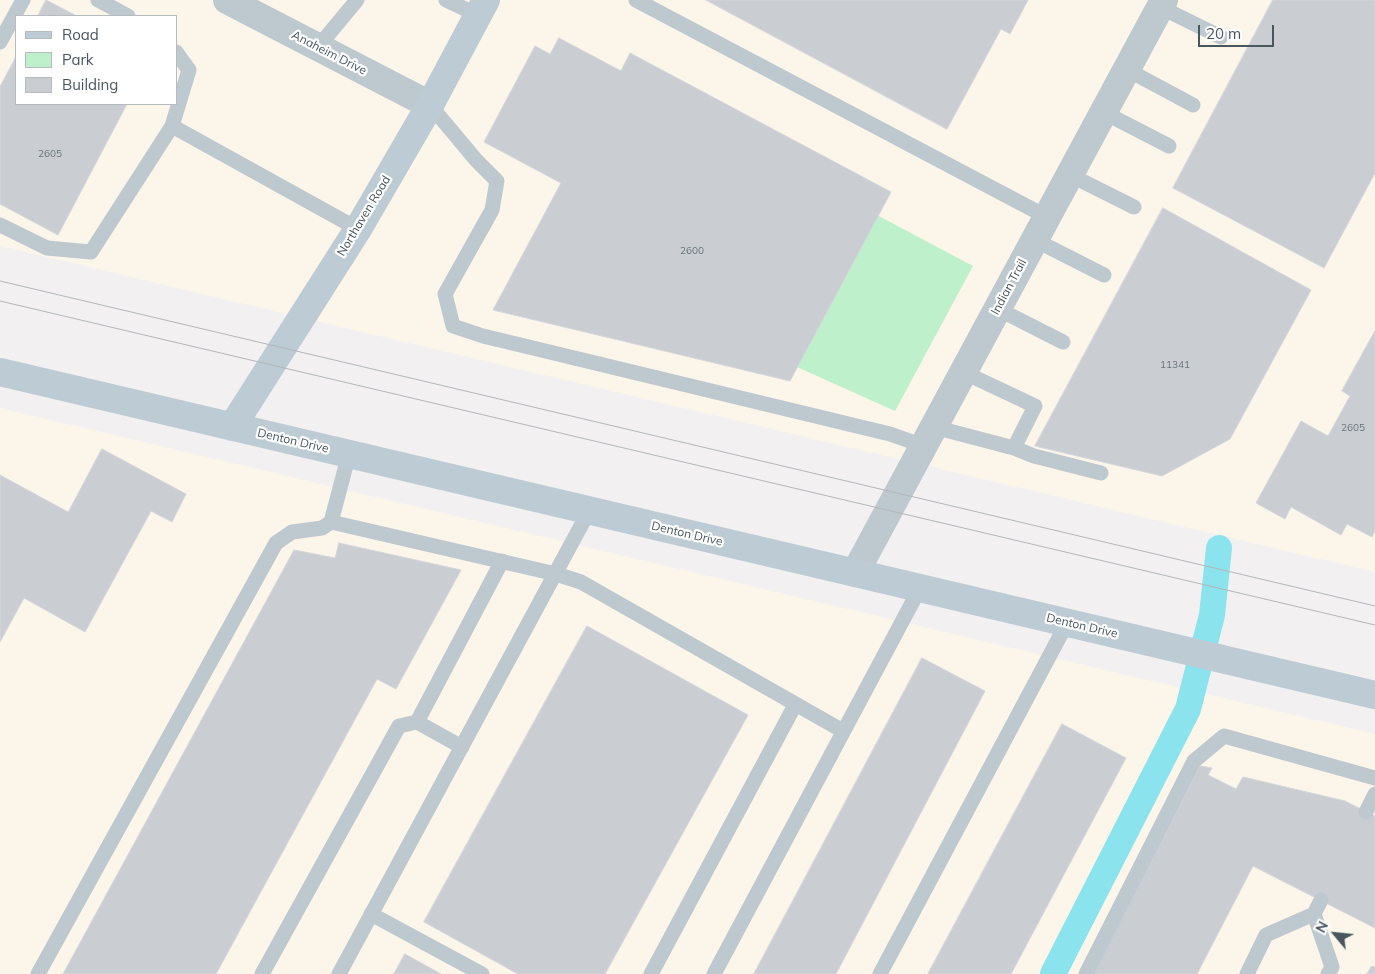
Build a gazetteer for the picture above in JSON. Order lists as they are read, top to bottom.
{
  "streets": {
    "street": [
      "Anaheim Drive",
      "Northaven Road",
      "Indian Trail",
      "Denton Drive"
    ]
  },
  "crossings": [
    ["Anaheim Drive", "Northaven Road"],
    ["Northaven Road", "Denton Drive"],
    ["Indian Trail", "Denton Drive"]
  ],
  "house_numbers": [
    "2605",
    "2600",
    "11341",
    "2605"
  ],
  "legend": ["Road", "Park", "Building"],
  "scale_bar": "20 m",
  "north": "top left"
}
